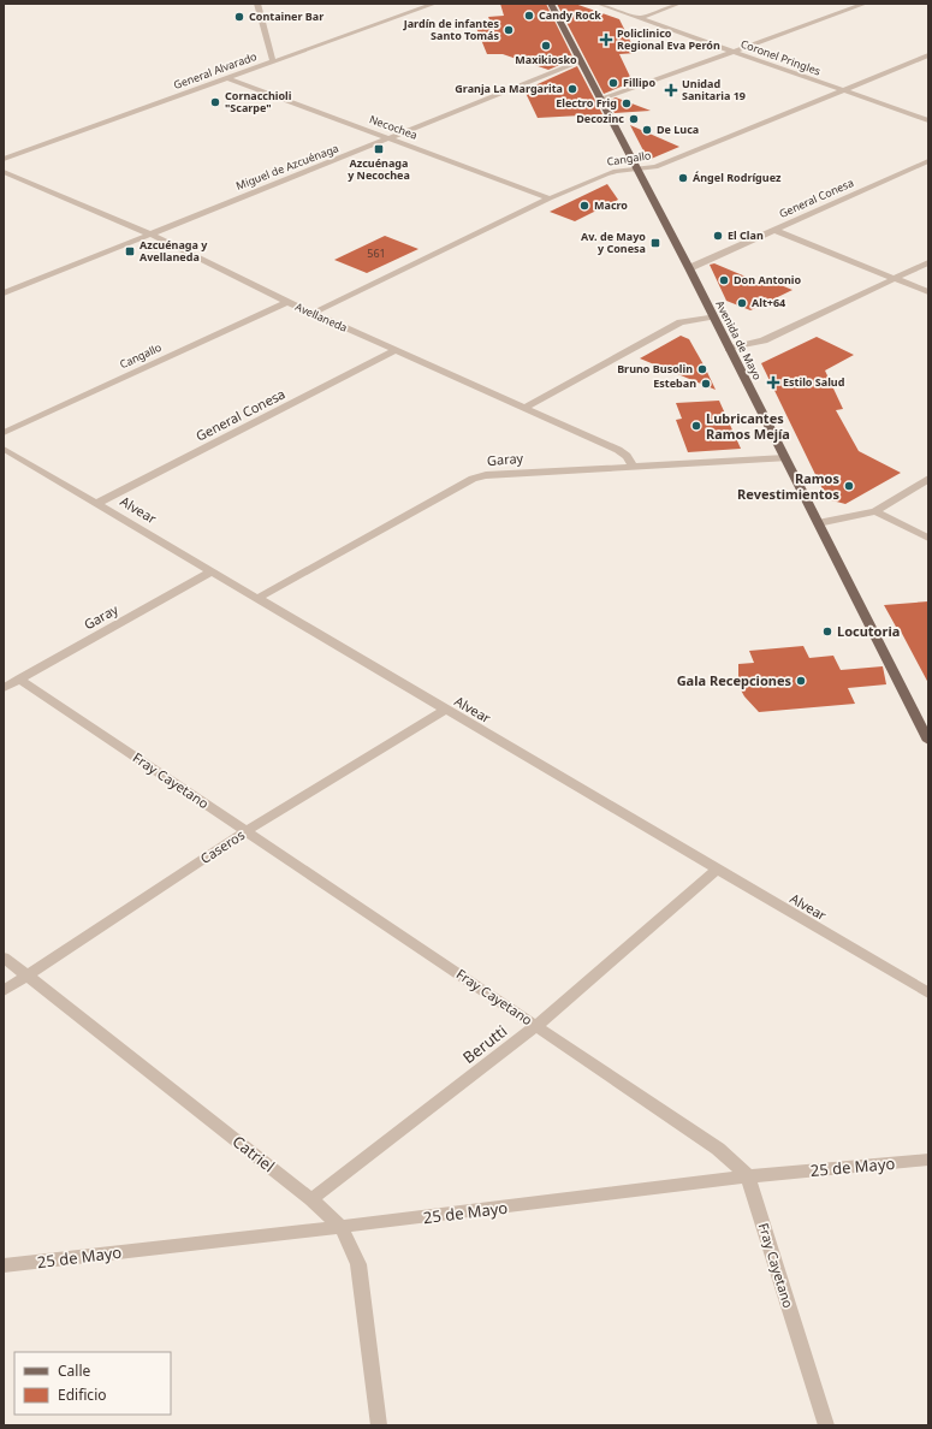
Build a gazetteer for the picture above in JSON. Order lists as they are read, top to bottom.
{
  "streets": {
    "main road": ["Avenida de Mayo"],
    "street": [
      "Coronel Pringles",
      "General Alvarado",
      "Necochea",
      "Cangallo",
      "Miguel de Azcuénaga",
      "General Conesa",
      "Avellaneda",
      "Garay",
      "Alvear",
      "Fray Cayetano",
      "Caseros",
      "Berutti",
      "Catriel",
      "25 de Mayo"
    ]
  },
  "crossings": [
    ["Coronel Pringles", "Cangallo"],
    ["General Alvarado", "Necochea"],
    ["Necochea", "Cangallo"],
    ["Necochea", "Miguel de Azcuénaga"],
    ["Cangallo", "Avellaneda"],
    ["Cangallo", "Avenida de Mayo"],
    ["Miguel de Azcuénaga", "Avellaneda"],
    ["Miguel de Azcuénaga", "Avenida de Mayo"],
    ["General Conesa", "Avellaneda"],
    ["General Conesa", "Avenida de Mayo"],
    ["General Conesa", "Alvear"],
    ["Avellaneda", "Garay"],
    ["Avenida de Mayo", "Garay"],
    ["Garay", "Alvear"],
    ["Garay", "Fray Cayetano"],
    ["Alvear", "Caseros"],
    ["Alvear", "Berutti"],
    ["Fray Cayetano", "Caseros"],
    ["Fray Cayetano", "Berutti"],
    ["Fray Cayetano", "25 de Mayo"],
    ["Caseros", "Catriel"],
    ["Berutti", "Catriel"],
    ["Catriel", "25 de Mayo"]
  ],
  "places": {
    "other": [
      "Candy Rock",
      "Container Bar",
      "Jardín de infantes Santo Tomás",
      "Maxikiosko",
      "Fillipo",
      "Granja La Margarita",
      "Cornacchioli \"Scarpe\"",
      "Electro Frig",
      "Decozinc",
      "De Luca",
      "Ángel Rodríguez",
      "Macro",
      "El Clan",
      "Don Antonio",
      "Alt+64",
      "Bruno Busolin",
      "Esteban",
      "Lubricantes Ramos Mejía",
      "Ramos Revestimientos",
      "Locutoria",
      "Gala Recepciones"
    ],
    "health": ["Policlinico Regional Eva Perón", "Unidad Sanitaria 19", "Estilo Salud"],
    "transit": ["Azcuénaga y Necochea", "Av. de Mayo y Conesa", "Azcuénaga y Avellaneda"]
  },
  "house_numbers": ["561"],
  "legend": ["Calle", "Edificio"]
}
